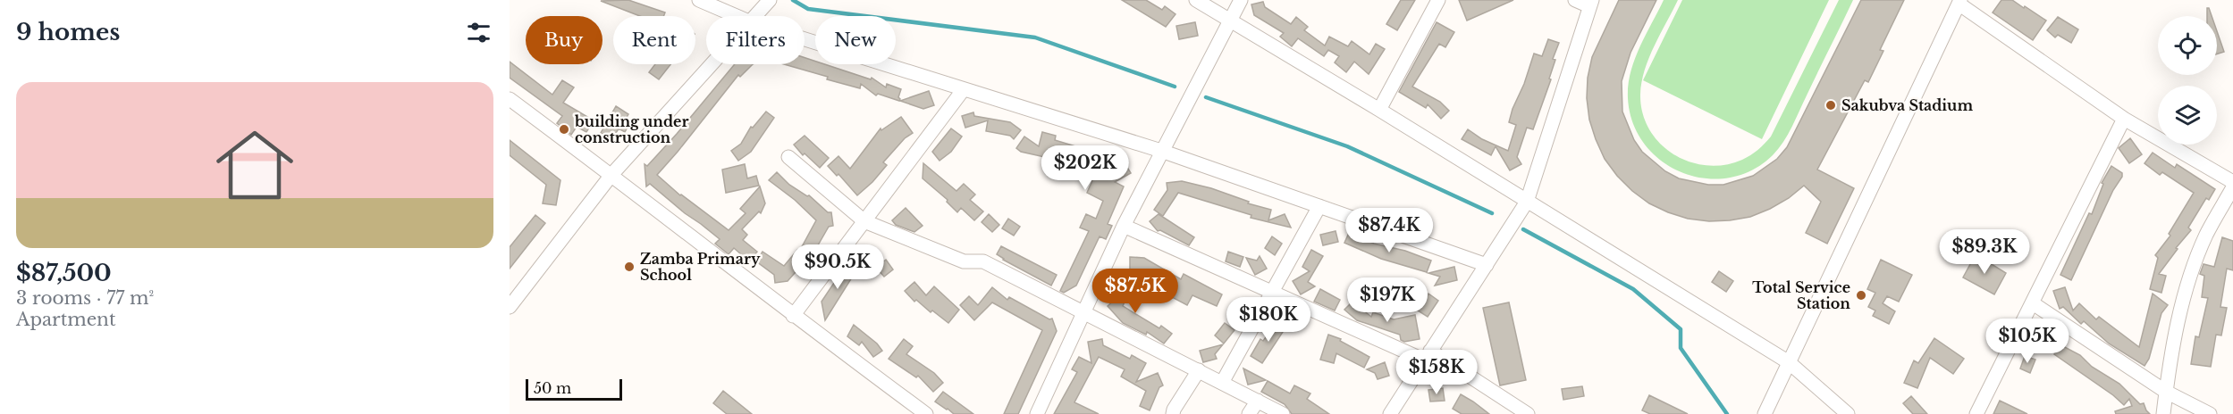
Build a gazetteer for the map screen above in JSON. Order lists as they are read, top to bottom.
{
  "places": [
    "Sakubva Stadium",
    "building under construction",
    "Zamba Primary School",
    "Total Service Station"
  ],
  "scale_bar": "50 m",
  "page": {
    "heading": "9 homes",
    "chip": [
      "Buy",
      "Rent",
      "Filters",
      "New"
    ],
    "list": [
      {
        "name": "$87,500",
        "note": "3 rooms · 77 m² · Apartment"
      }
    ],
    "price": [
      "$202K",
      "$87.4K",
      "$89.3K",
      "$90.5K",
      "$87.5K",
      "$197K",
      "$180K",
      "$105K",
      "$158K"
    ],
    "scale": "50 m"
  }
}
